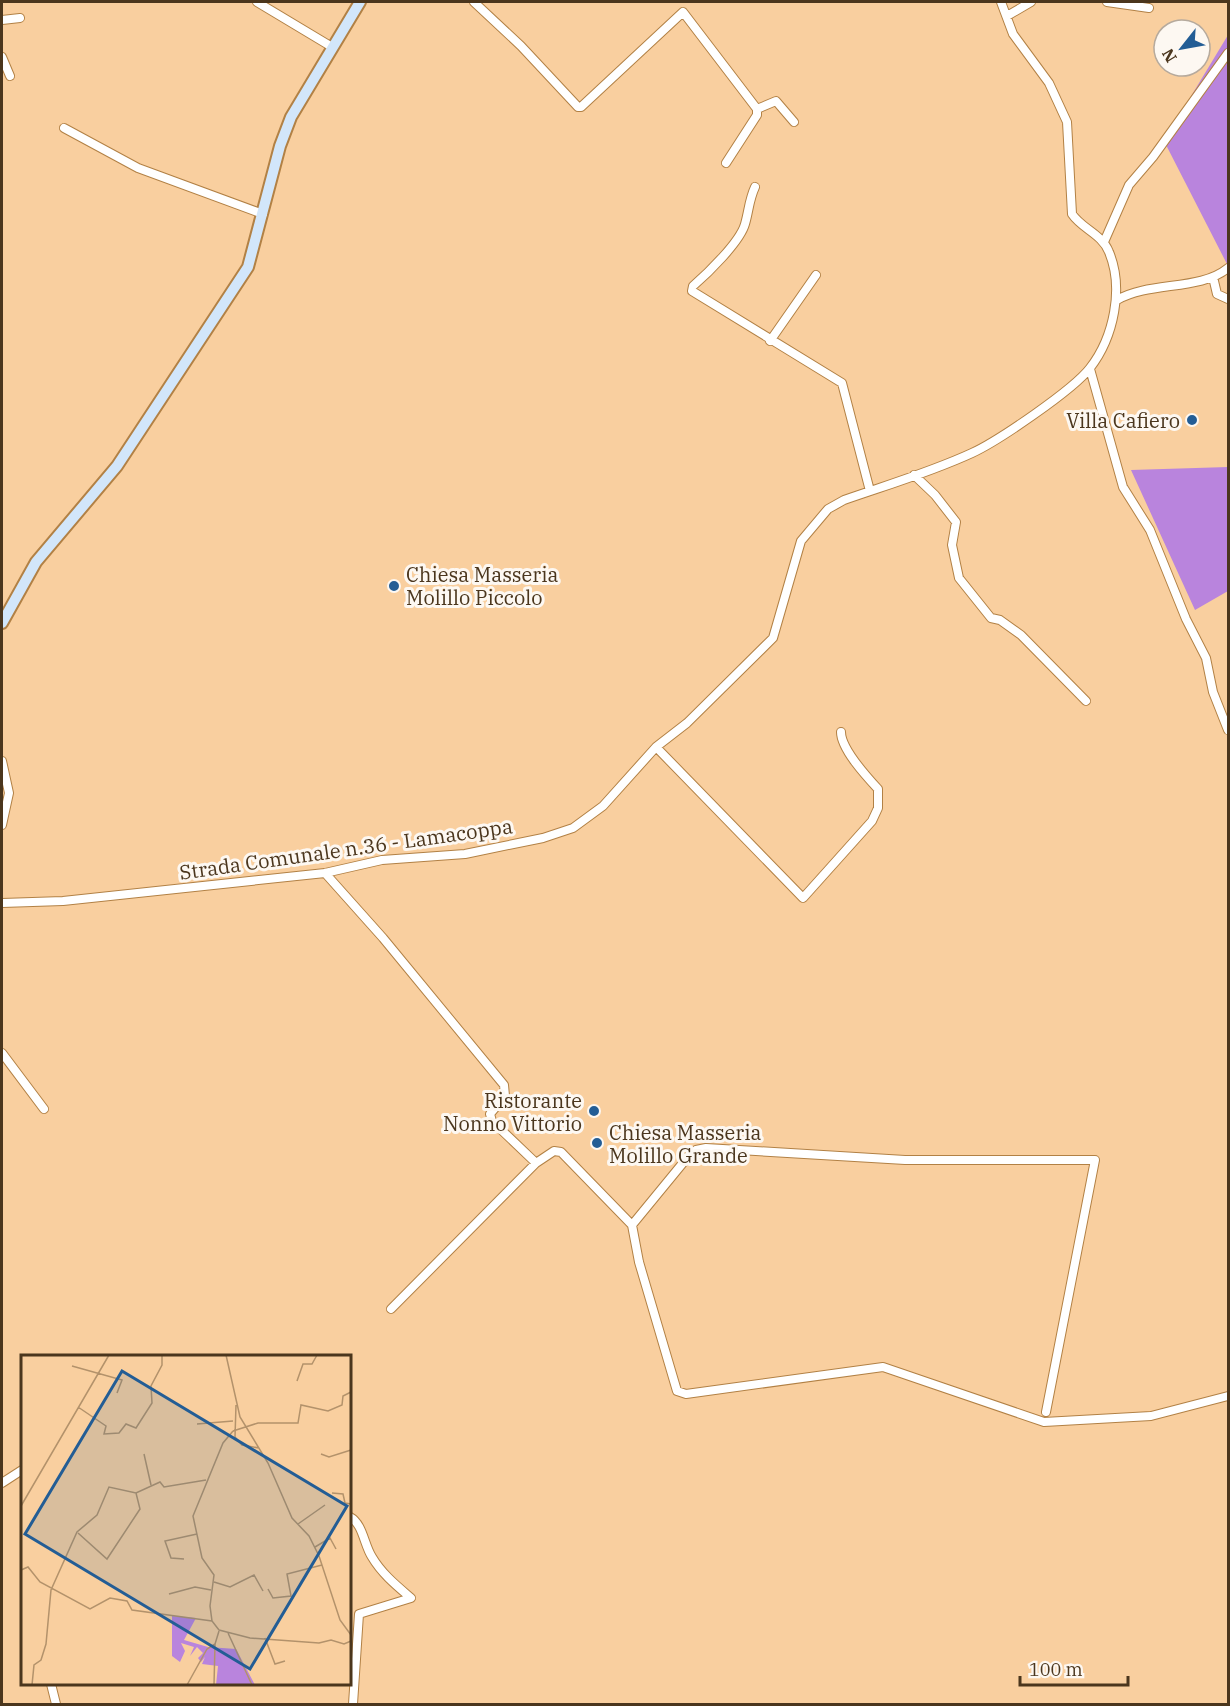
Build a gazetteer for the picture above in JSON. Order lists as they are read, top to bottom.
{
  "streets": {
    "street": ["Strada Comunale n.36 - Lamacoppa"]
  },
  "places": [
    "Villa Cafiero",
    "Chiesa Masseria Molillo Piccolo",
    "Ristorante Nonno Vittorio",
    "Chiesa Masseria Molillo Grande"
  ],
  "scale_bar": "100 m",
  "north": "bottom left"
}
